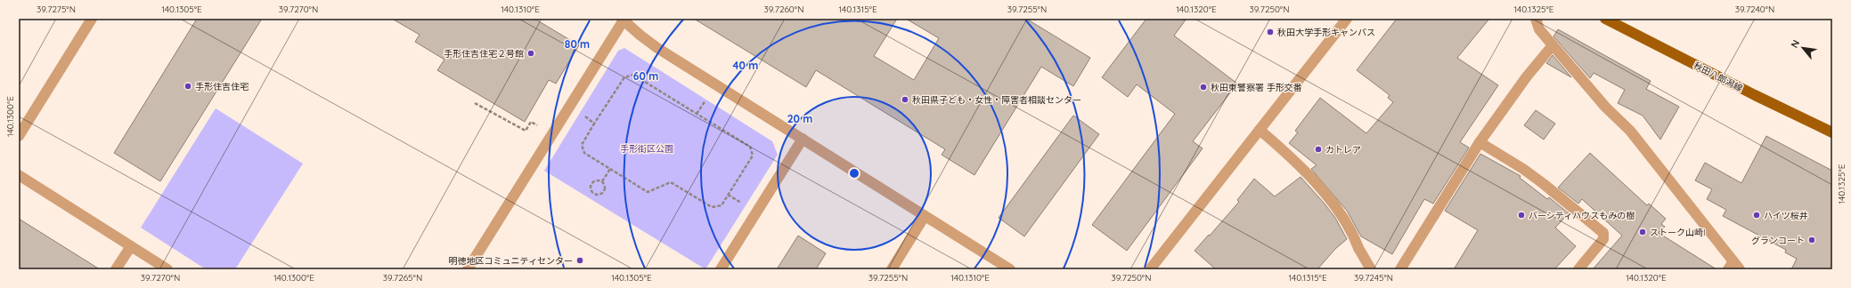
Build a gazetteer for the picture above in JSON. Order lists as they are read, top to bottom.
{
  "streets": {
    "main road": ["秋田八郎潟線"]
  },
  "parks": ["手形街区公園"],
  "places": [
    "秋田大学手形キャンパス",
    "手形住吉住宅２号館",
    "手形住吉住宅",
    "秋田東警察署 手形交番",
    "秋田県子ども・女性・障害者相談センター",
    "カトレア",
    "バーシティハウスもみの樹",
    "ハイツ桜井",
    "ストーク山崎I",
    "グランコート",
    "明徳地区コミュニティセンター"
  ],
  "north": "top left",
  "coordinates": [
    "39.7275°N",
    "140.1305°E",
    "39.7270°N",
    "140.1310°E",
    "39.7260°N",
    "140.1315°E",
    "39.7255°N",
    "140.1320°E",
    "39.7250°N",
    "140.1325°E",
    "39.7240°N",
    "140.1300°E",
    "39.7265°N",
    "39.7245°N"
  ],
  "rings": [
    "80 m",
    "40 m",
    "60 m",
    "20 m"
  ]
}
